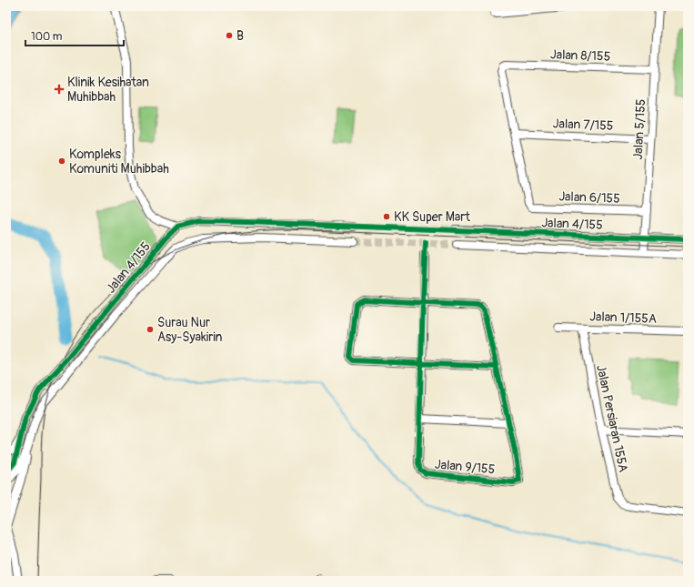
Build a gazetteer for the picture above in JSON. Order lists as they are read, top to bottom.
{
  "streets": {
    "street": [
      "Jalan 8/155",
      "Jalan 7/155",
      "Jalan 5/155",
      "Jalan 6/155",
      "Jalan 4/155",
      "Jalan 1/155A",
      "Jalan Persiaran 155A",
      "Jalan 9/155"
    ]
  },
  "crossings": [
    ["Jalan 8/155", "Jalan 7/155"],
    ["Jalan 8/155", "Jalan 5/155"],
    ["Jalan 8/155", "Jalan 6/155"],
    ["Jalan 7/155", "Jalan 5/155"],
    ["Jalan 7/155", "Jalan 6/155"],
    ["Jalan 5/155", "Jalan 6/155"],
    ["Jalan 5/155", "Jalan 4/155"],
    ["Jalan 1/155A", "Jalan Persiaran 155A"]
  ],
  "places": {
    "other": [
      "B",
      "Kompleks Komuniti Muhibbah",
      "KK Super Mart",
      "Surau Nur Asy-Syakirin"
    ],
    "health": ["Klinik Kesihatan Muhibbah"]
  },
  "scale_bar": "100 m"
}
